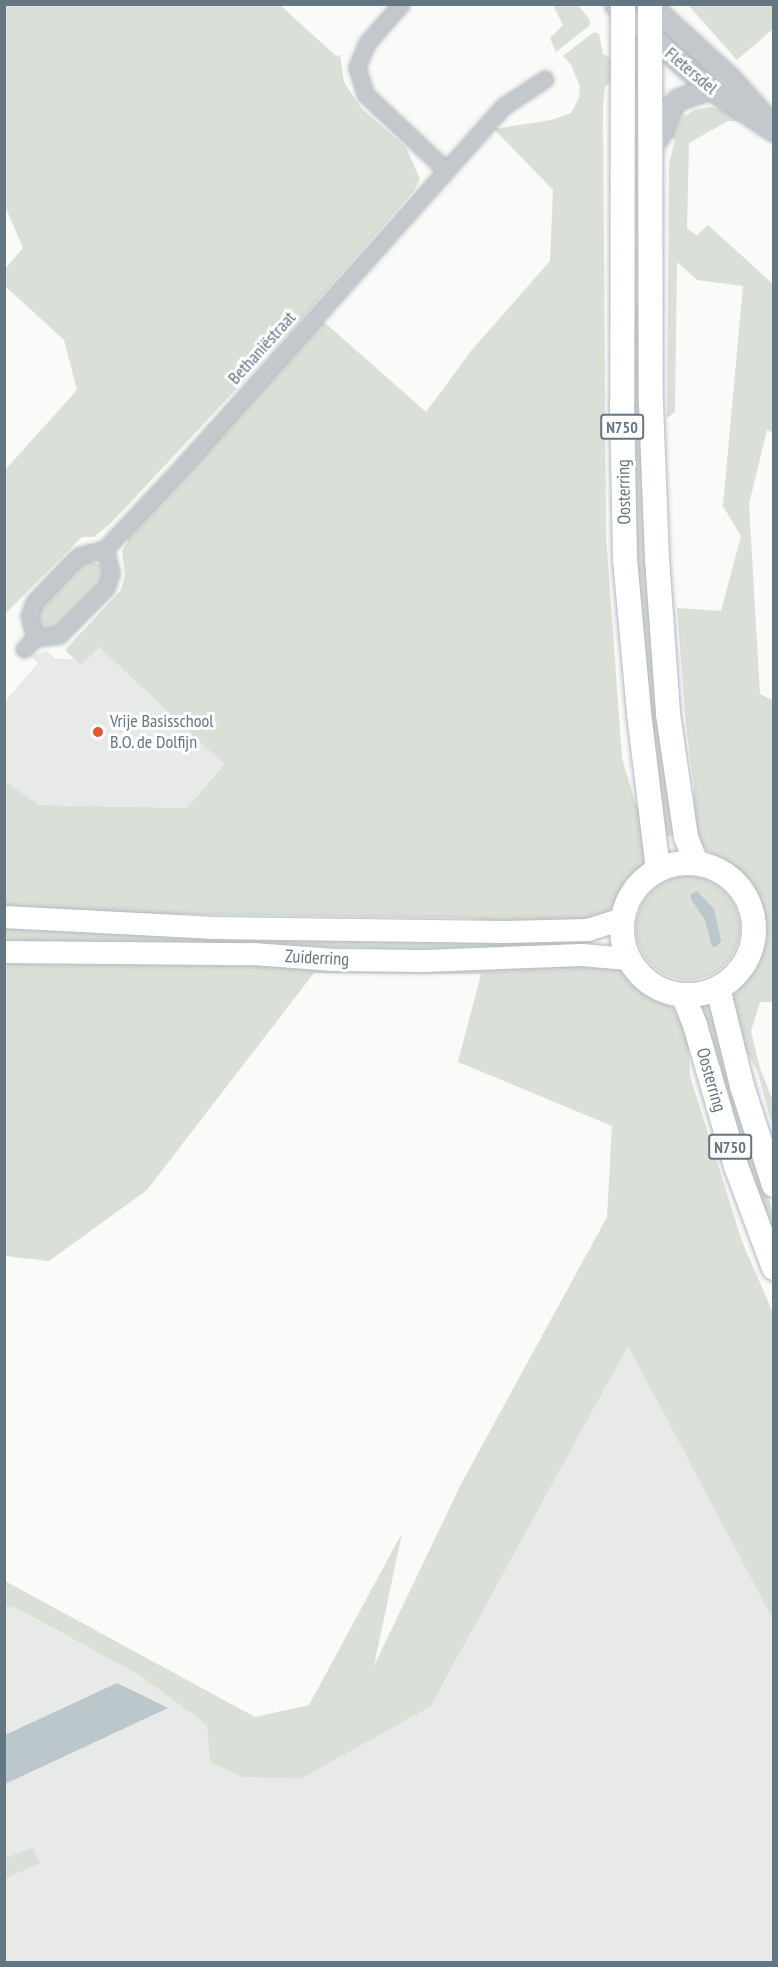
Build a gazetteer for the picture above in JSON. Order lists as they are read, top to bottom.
{
  "streets": {
    "main road": ["N750", "Oosterring", "Zuiderring"],
    "street": ["Fletersdel", "Bethaniëstraat"]
  },
  "crossings": [
    ["Fletersdel", "Oosterring"],
    ["Oosterring", "Zuiderring"]
  ],
  "places": ["Vrije Basisschool B.O. de Dolfijn"]
}
